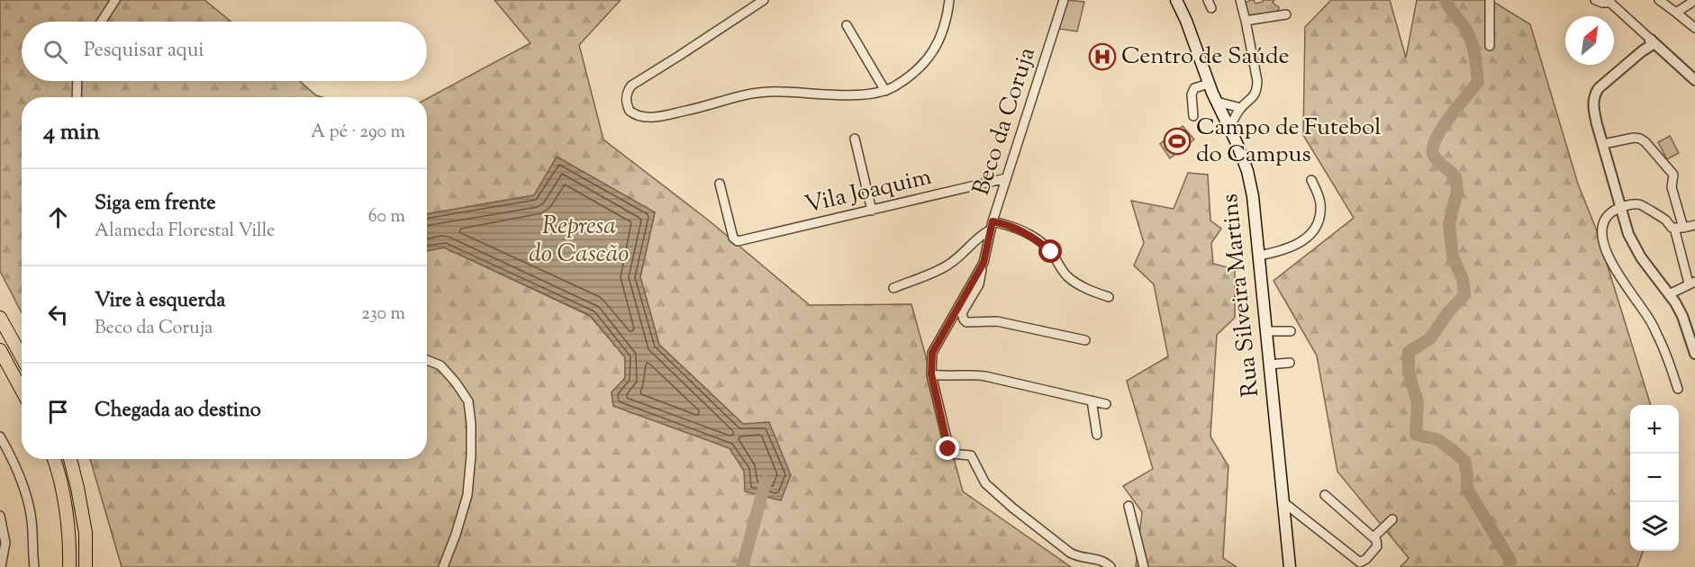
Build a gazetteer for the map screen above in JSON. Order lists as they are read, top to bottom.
{
  "streets": {
    "main road": ["Rua Silveira Martins"],
    "street": ["Beco da Coruja", "Vila Joaquim"]
  },
  "crossings": [
    ["Beco da Coruja", "Vila Joaquim"]
  ],
  "water": ["Represa do Cascão"],
  "places": {
    "hospital": ["Centro de Saúde"],
    "sports": ["Campo de Futebol do Campus"]
  },
  "north": "top right",
  "page": {
    "search": "Pesquisar aqui",
    "heading": ["4 min", "A pé · 290 m"],
    "list": [
      ["Siga em frente", "Alameda Florestal Ville", "60 m"],
      ["Vire à esquerda", "Beco da Coruja", "230 m"],
      "Chegada ao destino"
    ],
    "map_buttons": ["+", "−"]
  }
}
